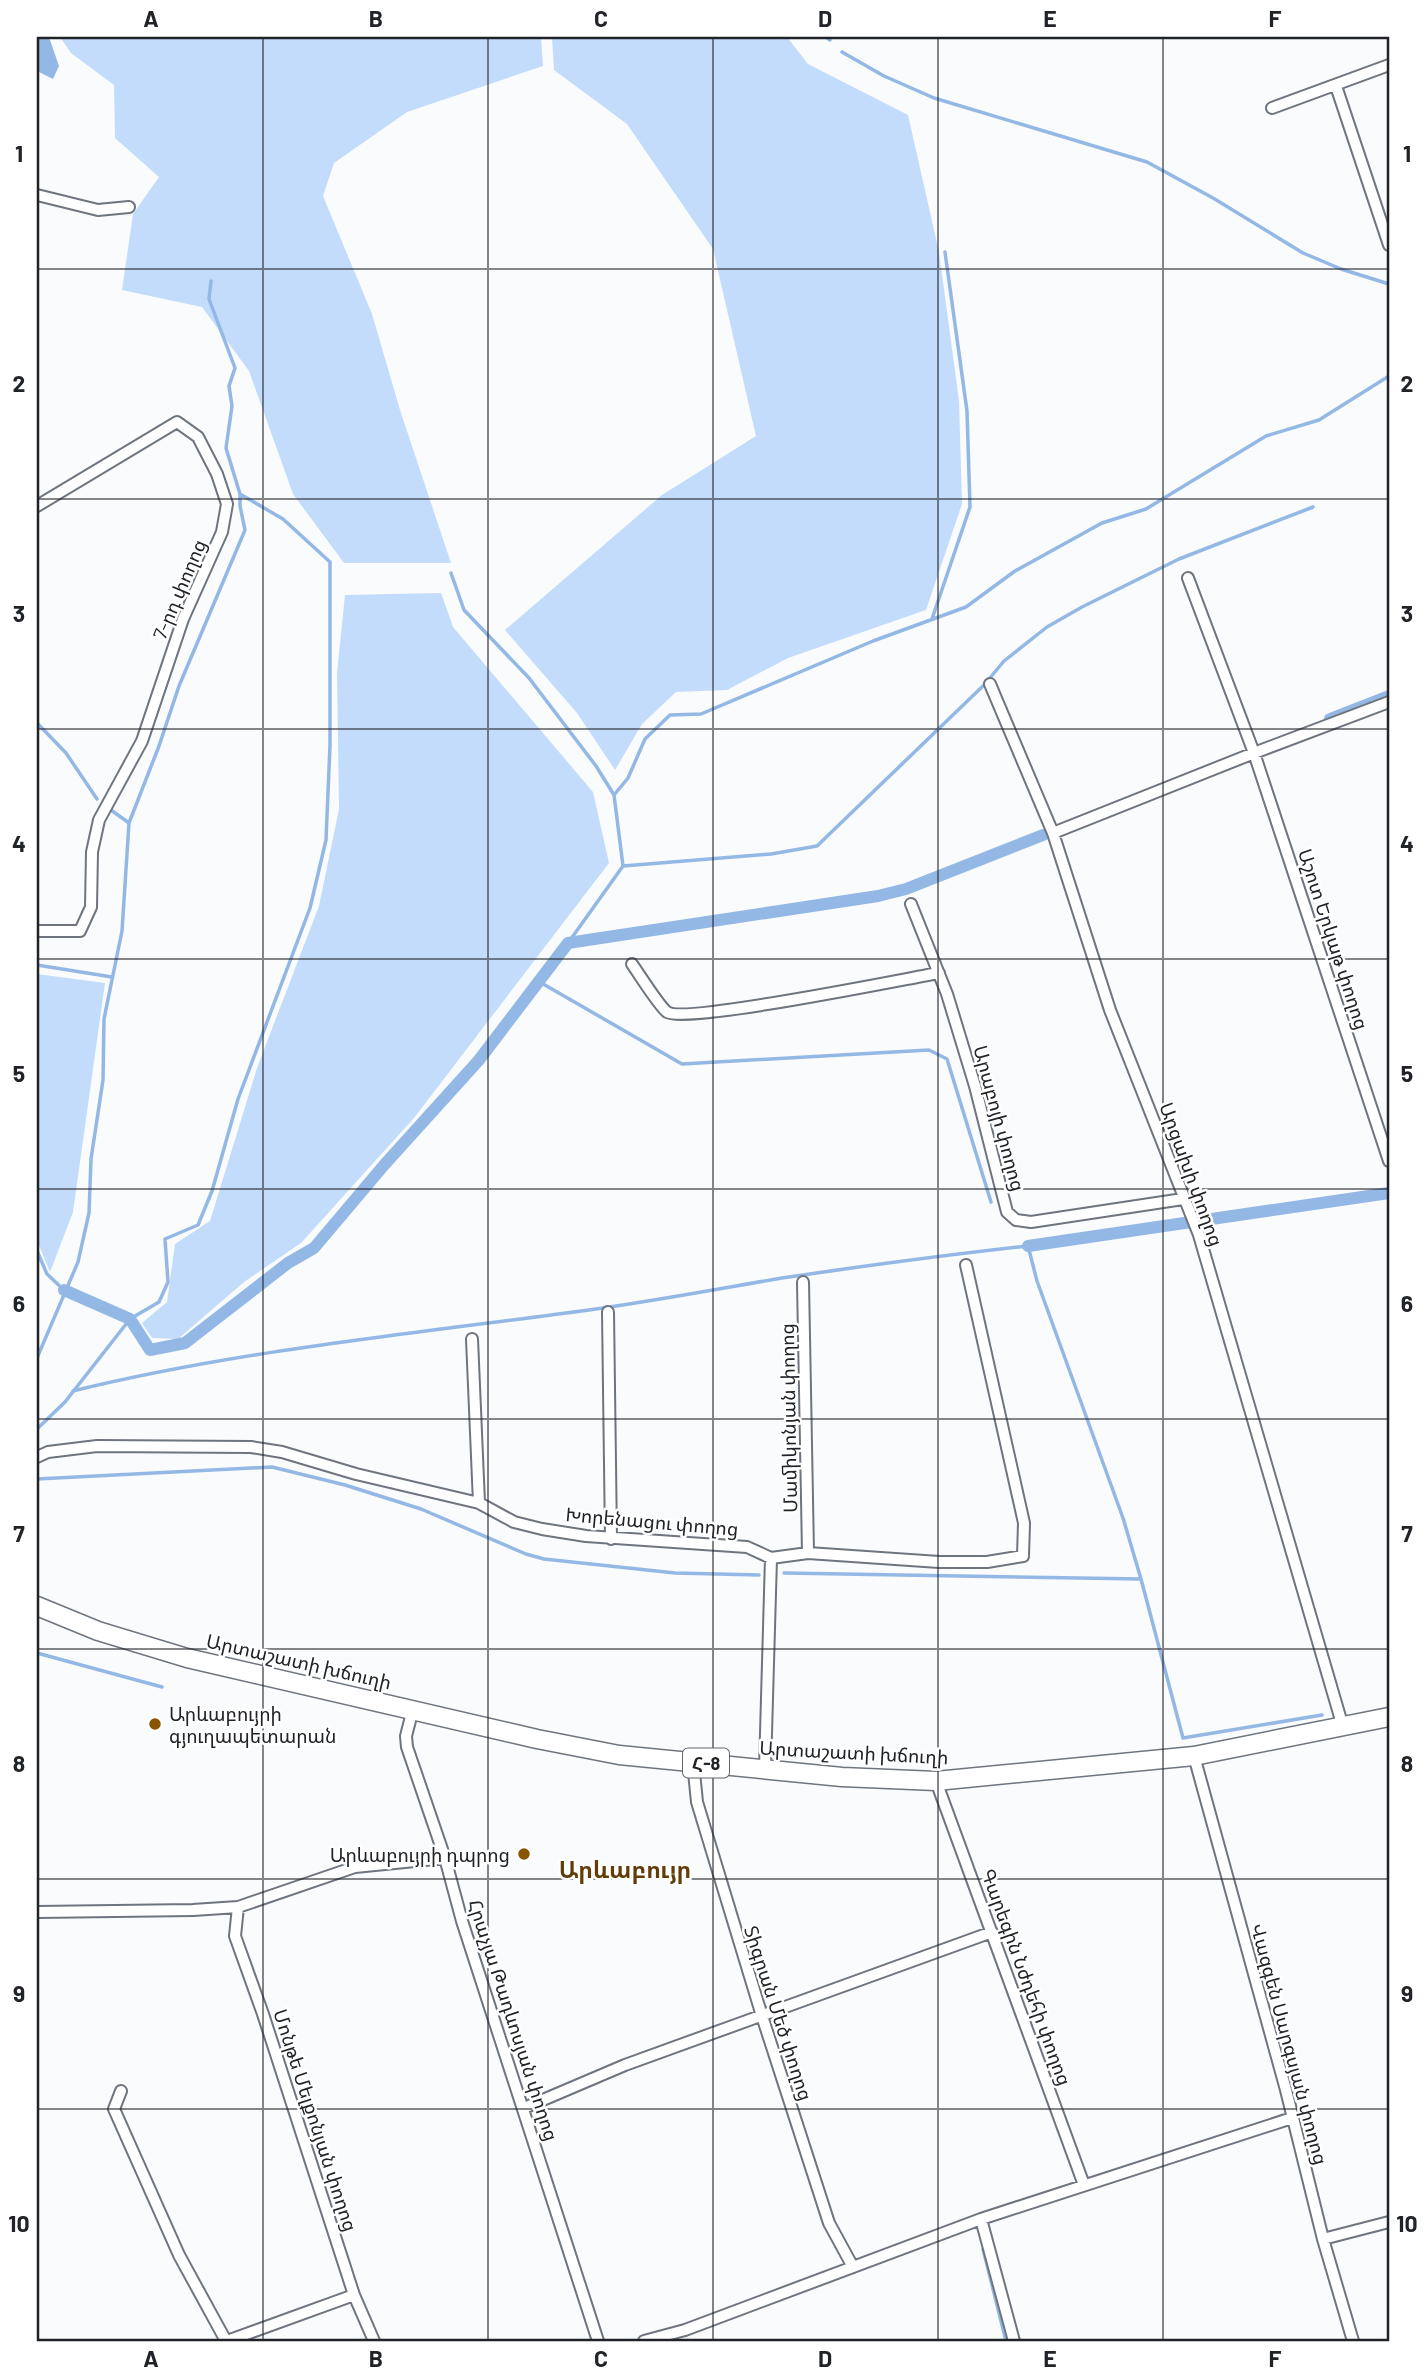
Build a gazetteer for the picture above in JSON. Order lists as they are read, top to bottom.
{
  "streets": {
    "main road": ["Արտաշատի խճուղի", "Հ-8"],
    "street": [
      "7-րդ փողոց",
      "Աշոտ Երկաթ փողոց",
      "Արաբոյի փողոց",
      "Արցախի փողոց",
      "Մամիկոնյան փողոց",
      "Խորենացու փողոց",
      "Գարեգին Նժդեհի փողոց",
      "Տիգրան Մեծ փողոց",
      "Հրաչյա Թադևոսյան փողոց",
      "Վազգեն Սարգսյան փողոց",
      "Մոնթե Մելքոնյան փողոց"
    ]
  },
  "crossings": [
    ["Արաբոյի փողոց", "Արցախի փողոց"],
    ["Արցախի փողոց", "Արտաշատի խճուղի"],
    ["Մամիկոնյան փողոց", "Խորենացու փողոց"],
    ["Արտաշատի խճուղի", "Գարեգին Նժդեհի փողոց"],
    ["Արտաշատի խճուղի", "Տիգրան Մեծ փողոց"],
    ["Արտաշատի խճուղի", "Հրաչյա Թադևոսյան փողոց"],
    ["Արտաշատի խճուղի", "Վազգեն Սարգսյան փողոց"]
  ],
  "districts": ["Արևաբույր"],
  "places": ["Արևաբույրի գյուղապետարան", "Արևաբույրի դպրոց"],
  "grid": {
    "columns": [
      "A",
      "B",
      "C",
      "D",
      "E",
      "F"
    ],
    "rows": [
      "1",
      "2",
      "3",
      "4",
      "5",
      "6",
      "7",
      "8",
      "9",
      "10"
    ]
  }
}
